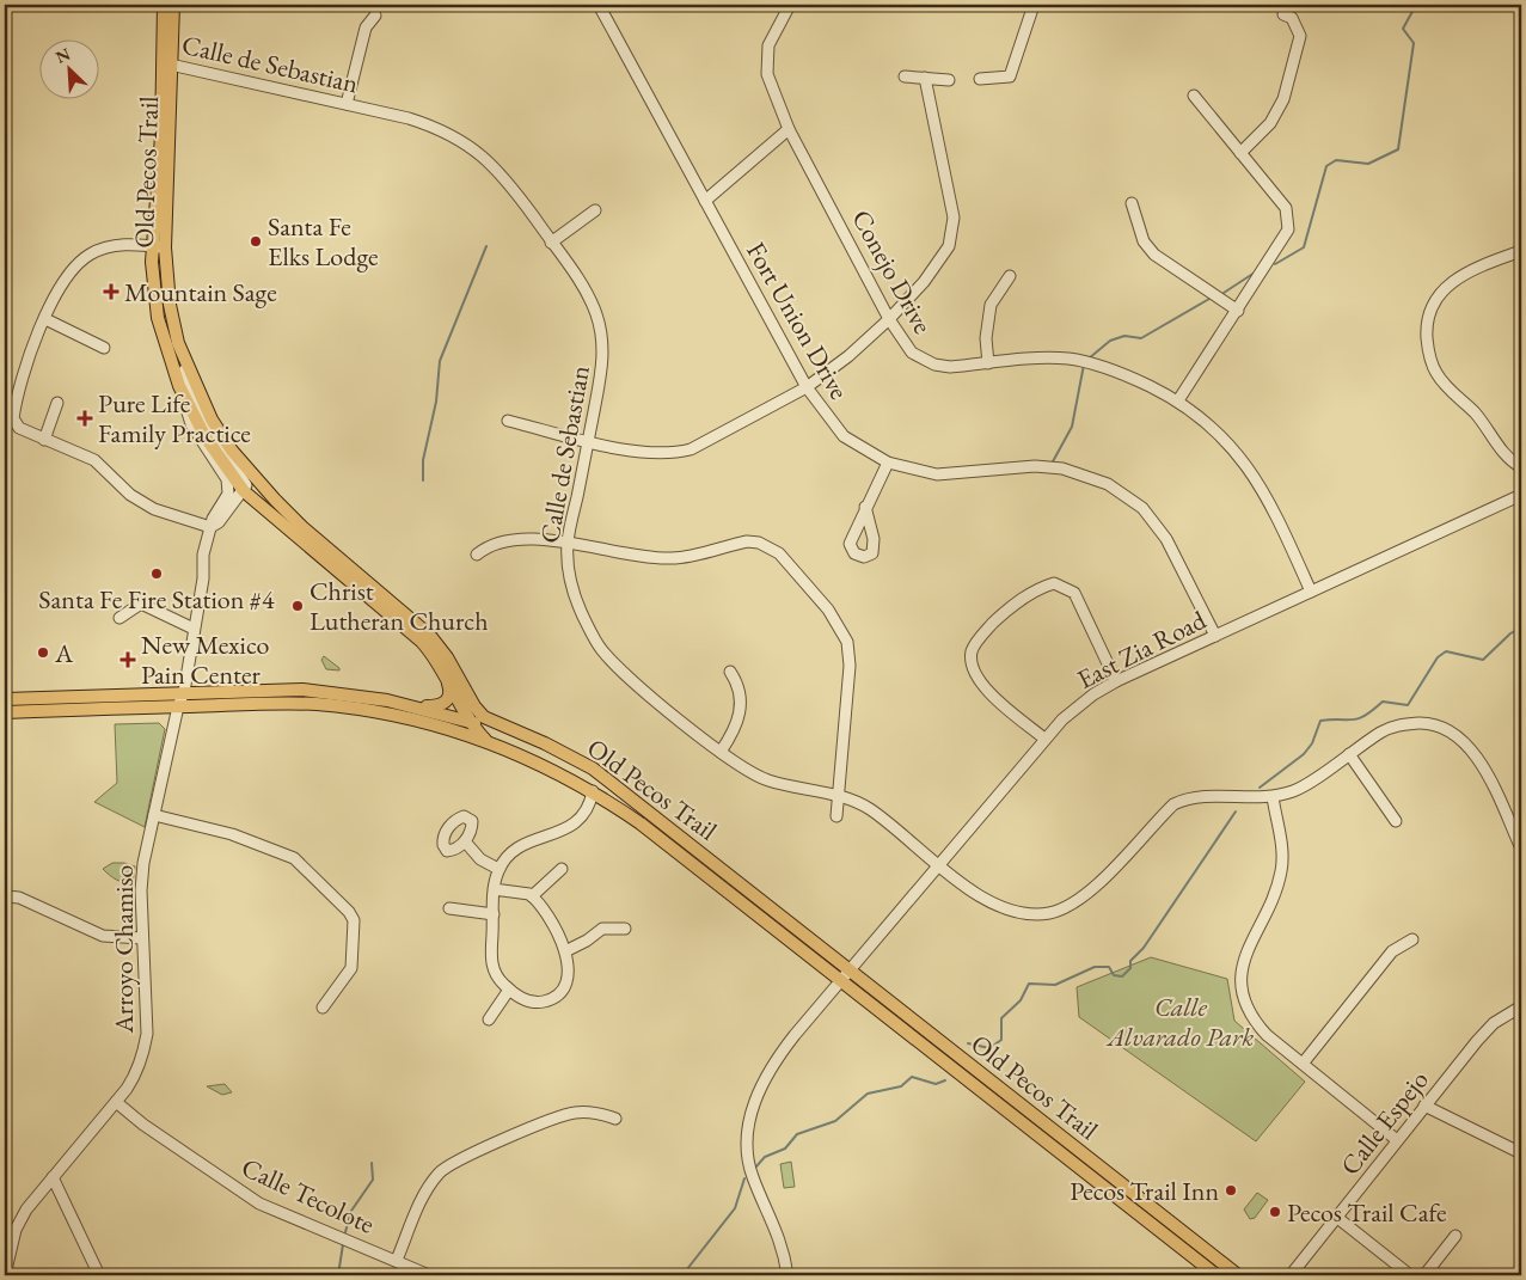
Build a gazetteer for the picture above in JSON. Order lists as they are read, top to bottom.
{
  "streets": {
    "main road": ["Old Pecos Trail"],
    "street": [
      "Calle de Sebastian",
      "Conejo Drive",
      "Fort Union Drive",
      "East Zia Road",
      "Arroyo Chamiso",
      "Calle Espejo",
      "Calle Tecolote"
    ]
  },
  "crossings": [
    ["Calle de Sebastian", "Old Pecos Trail"],
    ["Calle de Sebastian", "East Zia Road"],
    ["Old Pecos Trail", "East Zia Road"],
    ["Old Pecos Trail", "Arroyo Chamiso"],
    ["Conejo Drive", "East Zia Road"],
    ["Fort Union Drive", "East Zia Road"],
    ["Arroyo Chamiso", "Calle Tecolote"]
  ],
  "parks": ["Calle Alvarado Park"],
  "places": {
    "other": [
      "Santa Fe Elks Lodge",
      "Santa Fe Fire Station #4",
      "Christ Lutheran Church",
      "A",
      "Pecos Trail Inn",
      "Pecos Trail Cafe"
    ],
    "health": ["Mountain Sage", "Pure Life Family Practice", "New Mexico Pain Center"]
  },
  "north": "top left"
}
